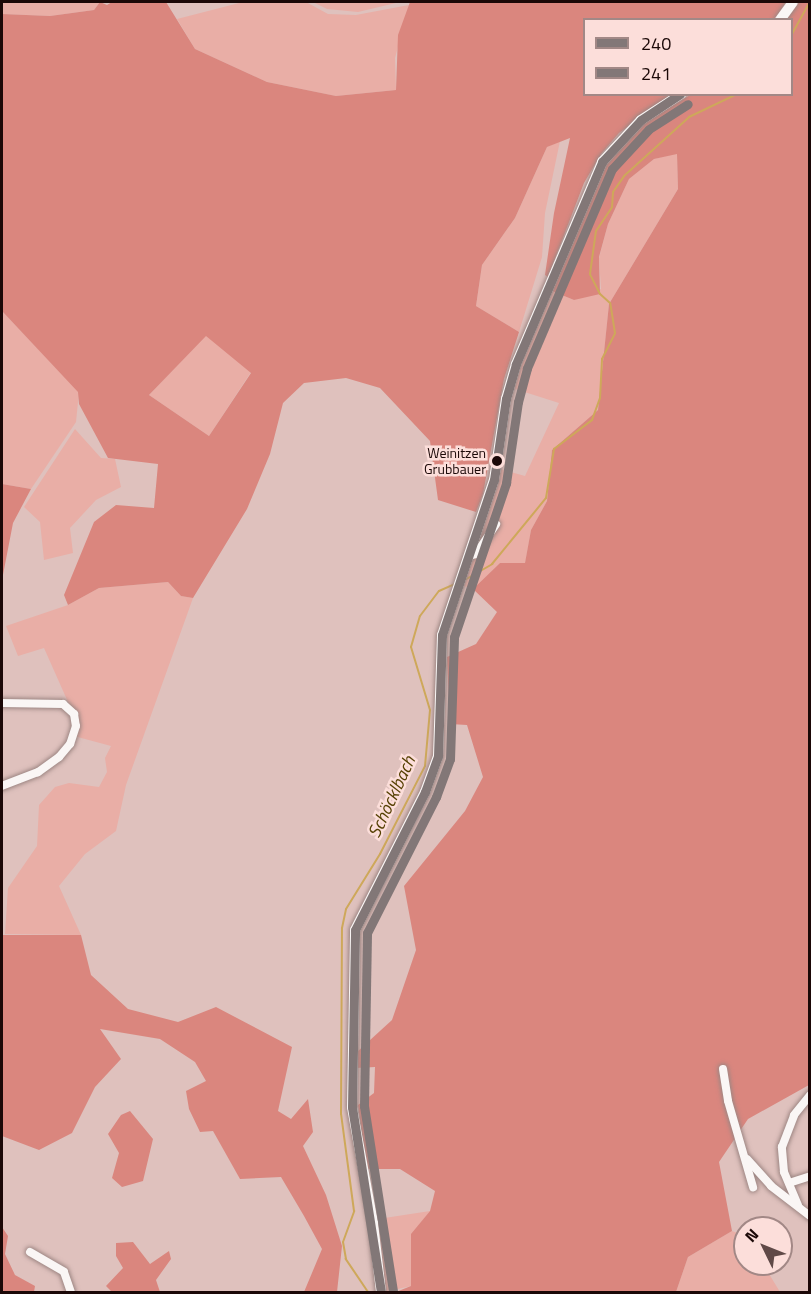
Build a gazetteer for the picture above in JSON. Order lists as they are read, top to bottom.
{
  "water": ["Schöcklbach"],
  "places": ["Weinitzen Grubbauer"],
  "lines": ["transit line 240", "transit line 241"],
  "legend": ["240", "241"],
  "north": "top left"
}
